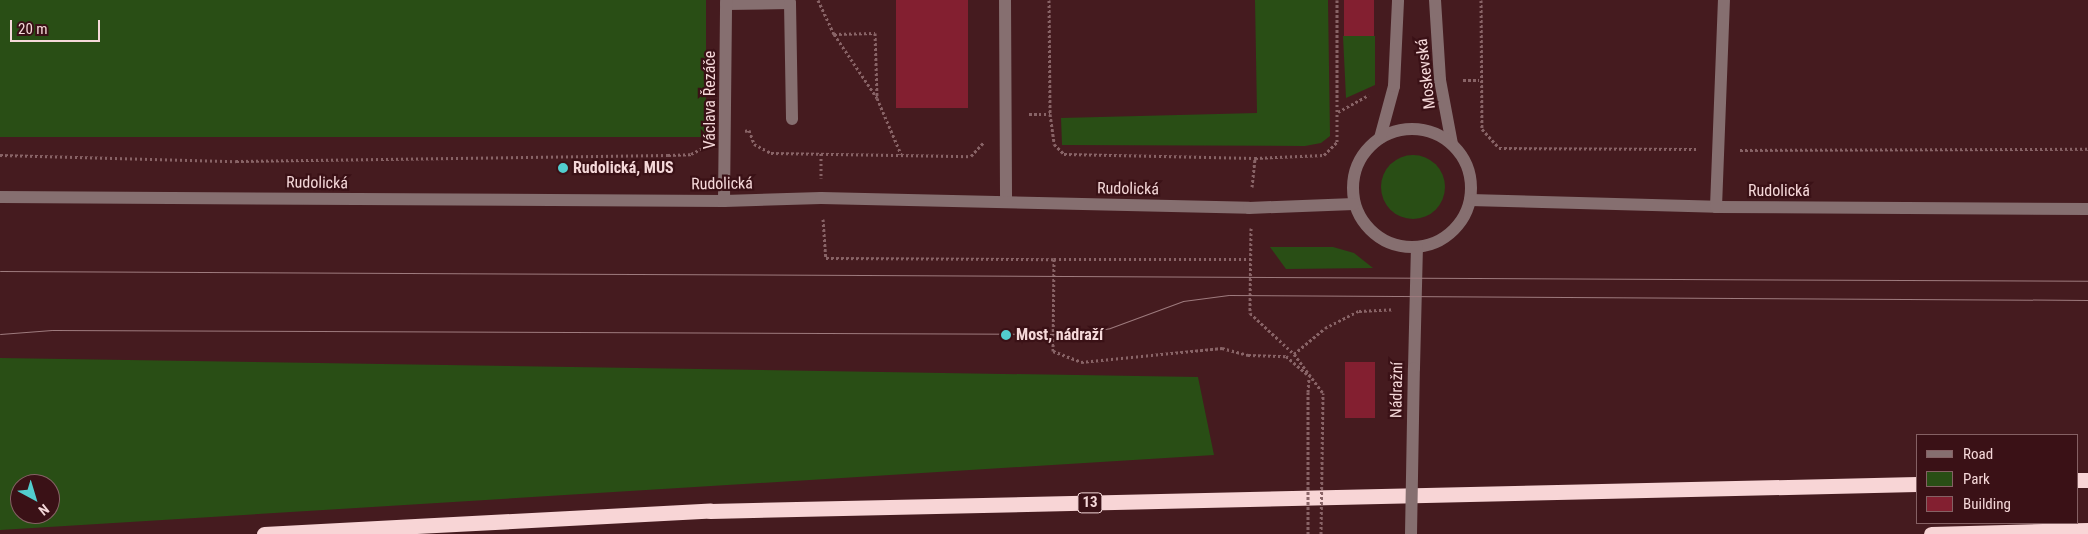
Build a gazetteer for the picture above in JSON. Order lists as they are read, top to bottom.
{
  "streets": {
    "highway": ["13"],
    "street": [
      "Moskevská",
      "Václava Řezáče",
      "Rudolická",
      "Nádražní"
    ]
  },
  "crossings": [
    ["Moskevská", "Rudolická"],
    ["Moskevská", "Nádražní"],
    ["Václava Řezáče", "Rudolická"],
    ["Rudolická", "Nádražní"]
  ],
  "places": ["Rudolická, MUS", "Most, nádraží"],
  "legend": ["Road", "Park", "Building"],
  "scale_bar": "20 m",
  "north": "bottom right"
}
